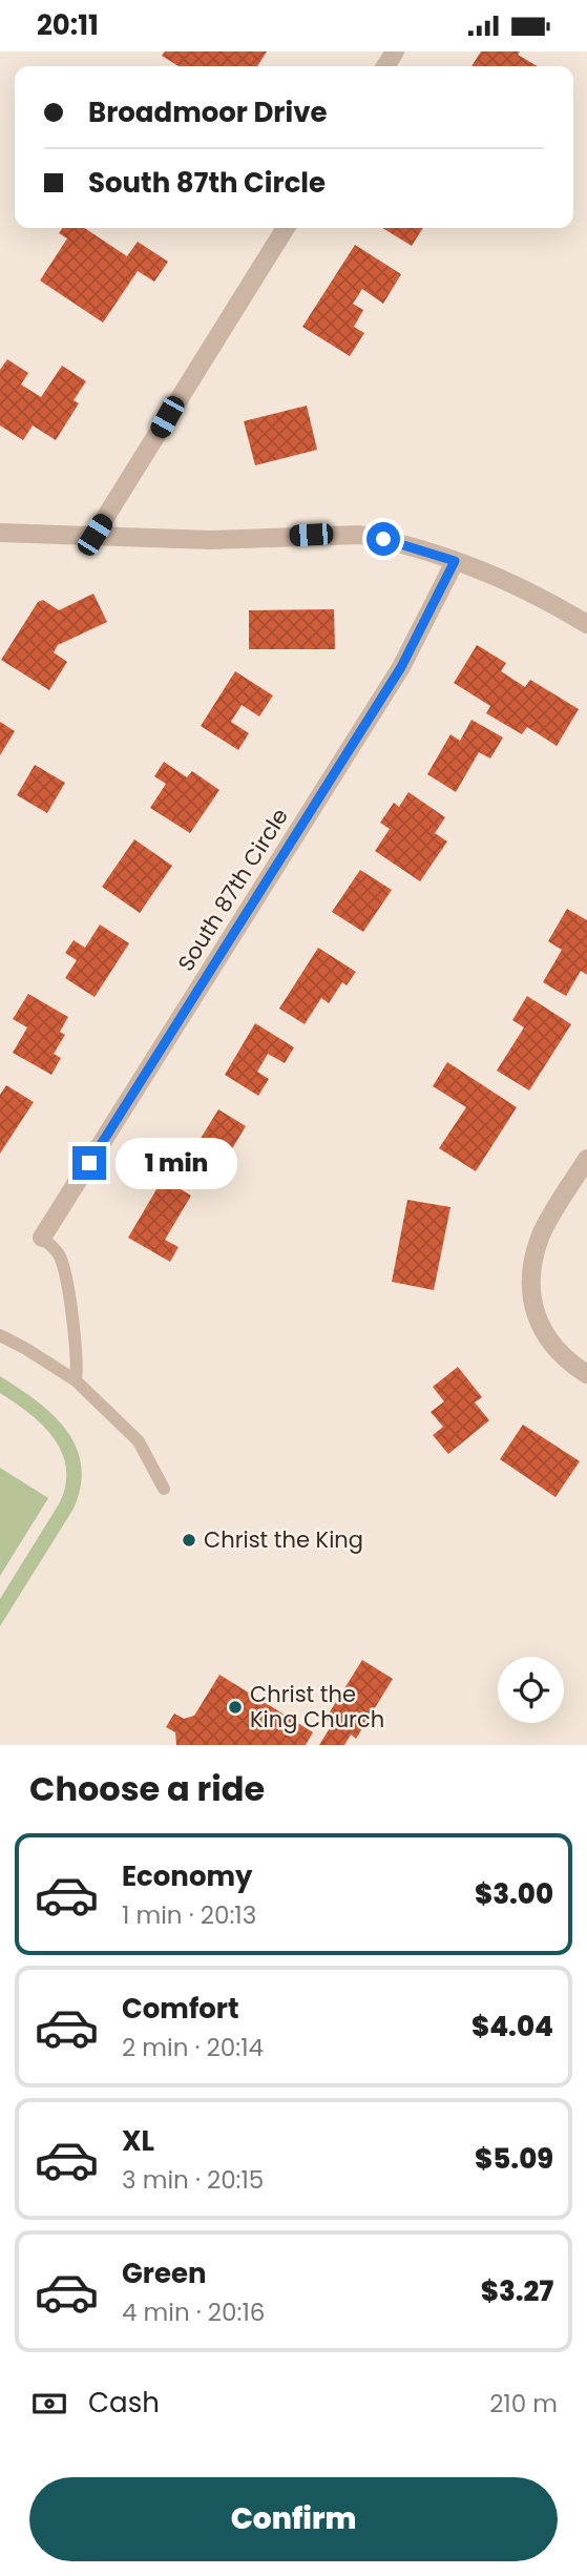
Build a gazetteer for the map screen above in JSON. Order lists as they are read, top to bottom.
{
  "streets": {
    "street": ["South 87th Circle"]
  },
  "places": ["Christ the King", "Christ the King Church"],
  "page": {
    "status": "20:11",
    "banner": ["Broadmoor Drive", "South 87th Circle"],
    "bubble": "1 min",
    "heading": "Choose a ride",
    "list": [
      {
        "name": "Economy",
        "note": "1 min · 20:13",
        "value": "$3.00"
      },
      {
        "name": "Comfort",
        "note": "2 min · 20:14",
        "value": "$4.04"
      },
      {
        "name": "XL",
        "note": "3 min · 20:15",
        "value": "$5.09"
      },
      {
        "name": "Green",
        "note": "4 min · 20:16",
        "value": "$3.27"
      }
    ],
    "pay": ["Cash", "210 m"],
    "buttons": "Confirm"
  }
}
